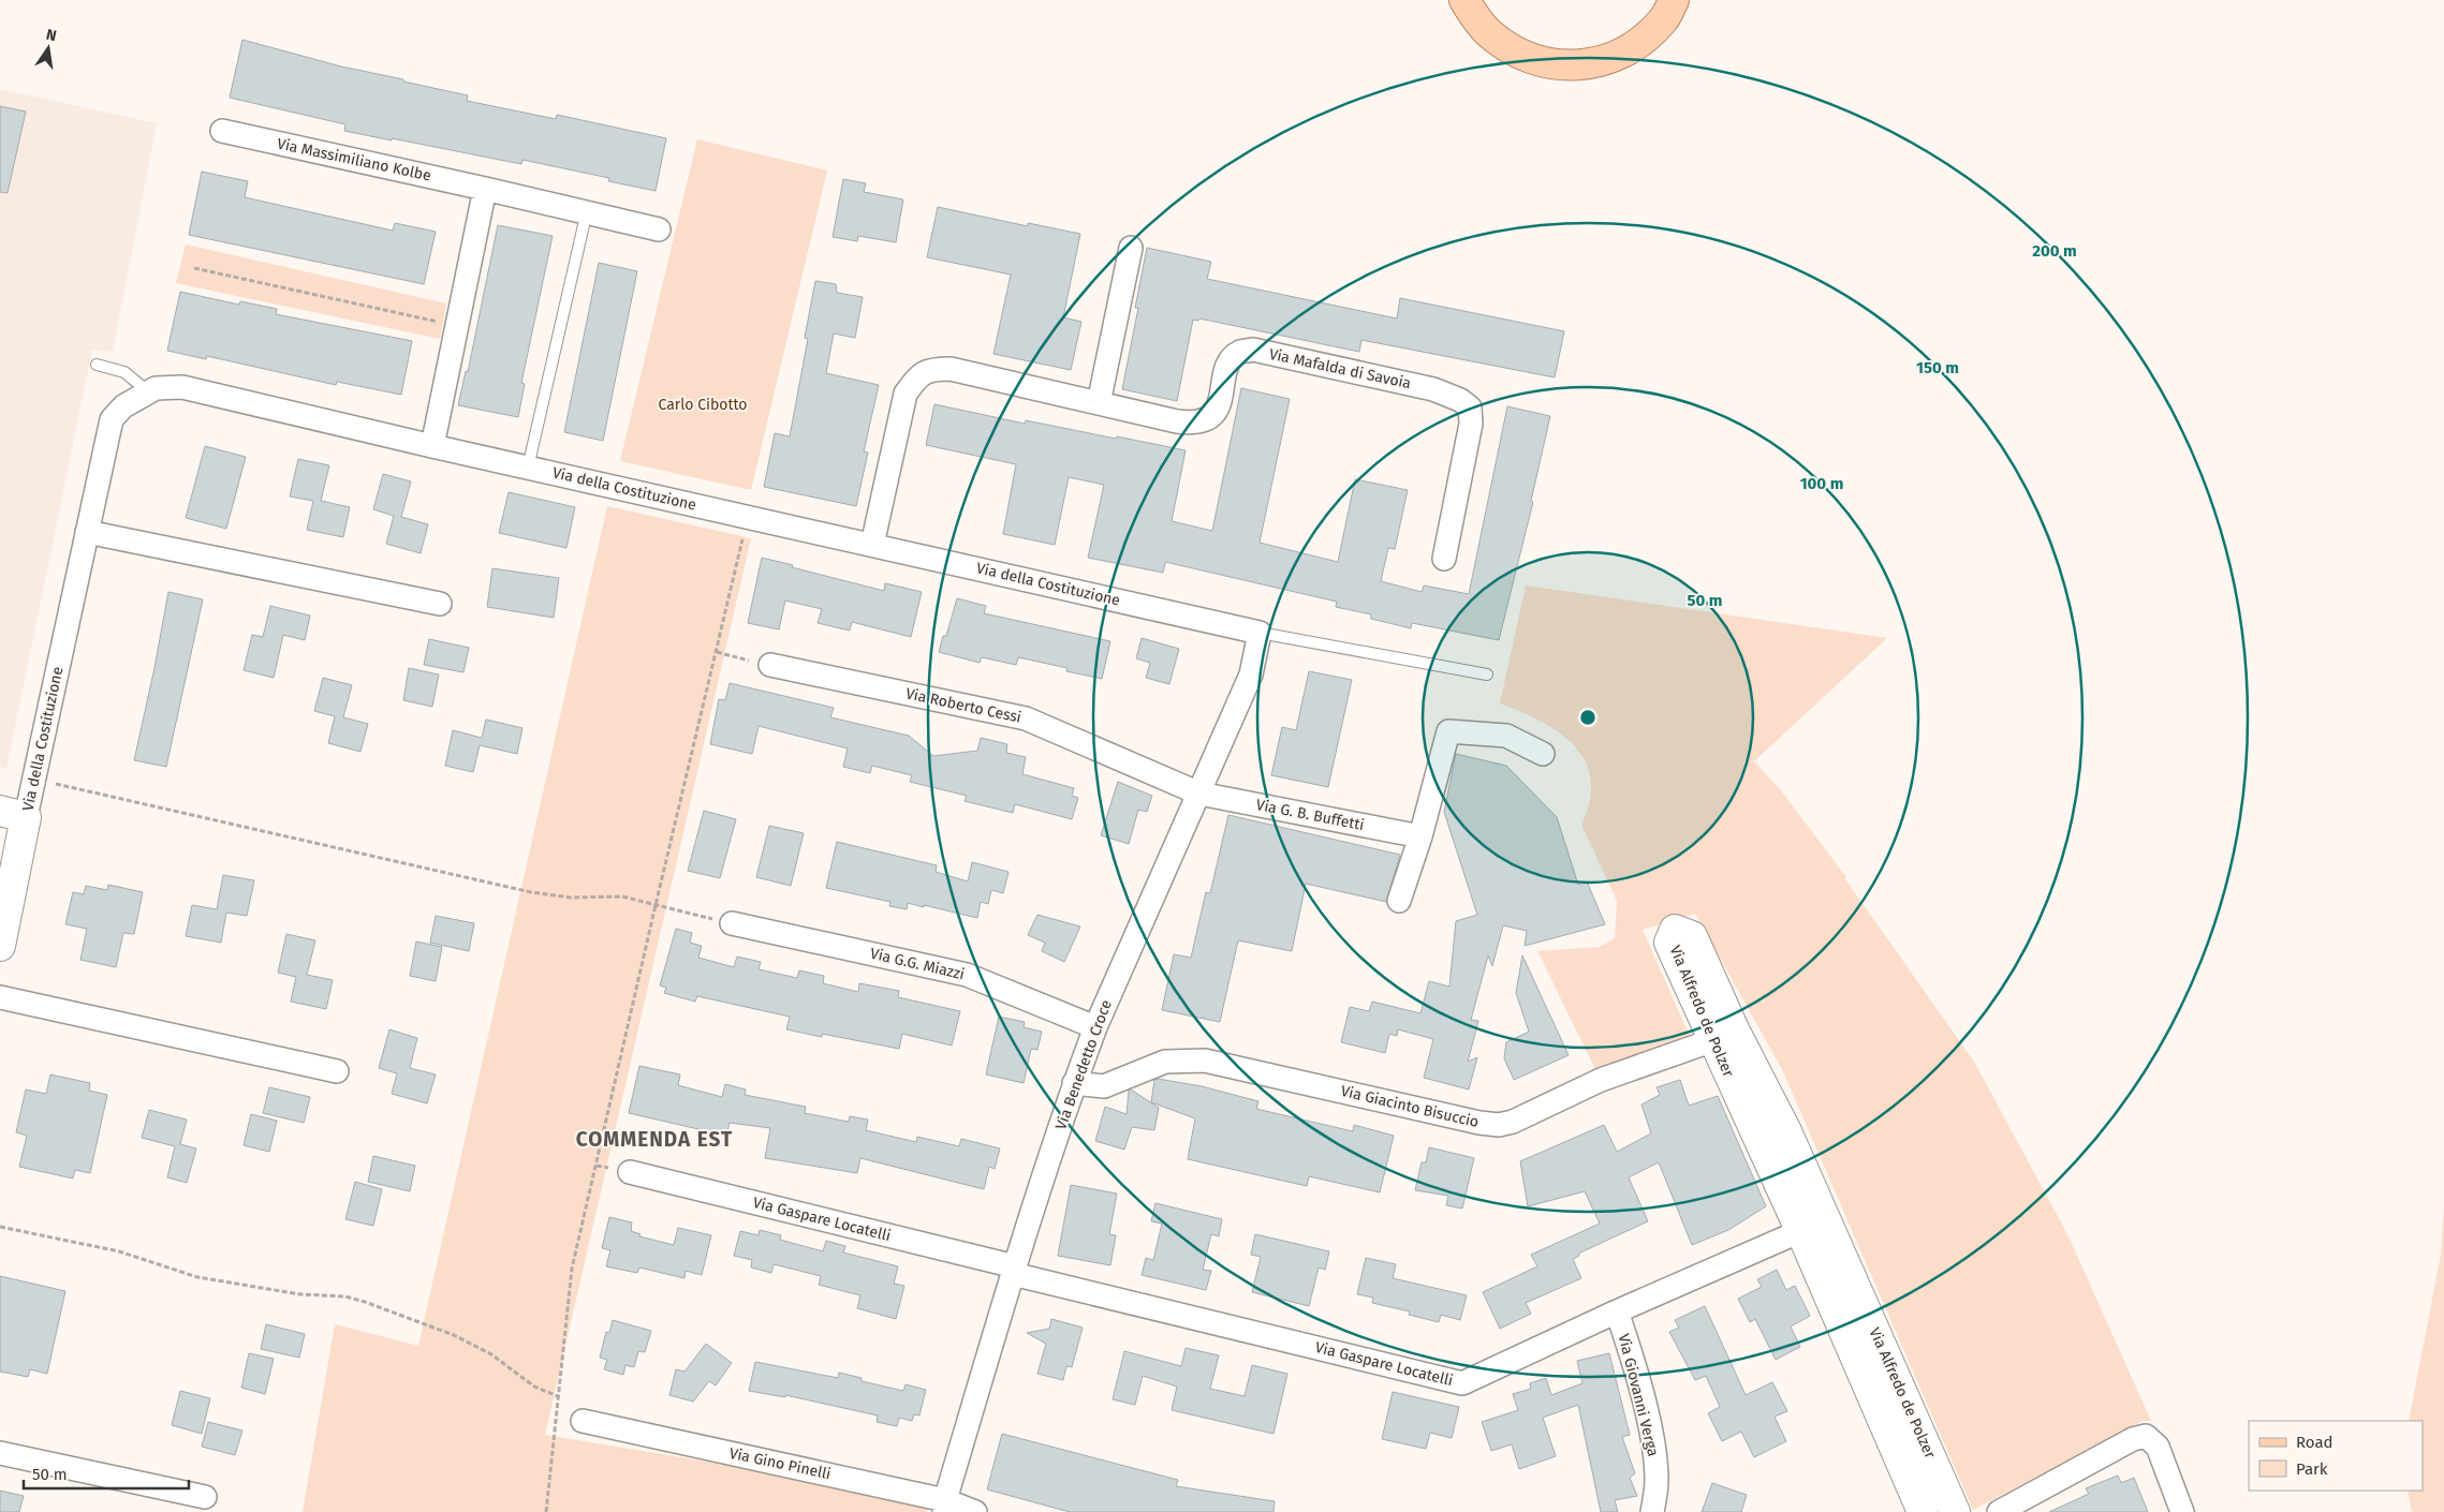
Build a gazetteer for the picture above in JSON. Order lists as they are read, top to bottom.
{
  "streets": {
    "street": [
      "Via Massimiliano Kolbe",
      "Via Mafalda di Savoia",
      "Via della Costituzione",
      "Via Roberto Cessi",
      "Via G. B. Buffetti",
      "Via G.G. Miazzi",
      "Via Alfredo de Polzer",
      "Via Benedetto Croce",
      "Via Giacinto Bisuccio",
      "Via Gaspare Locatelli",
      "Via Giovanni Verga",
      "Via Gino Pinelli"
    ]
  },
  "crossings": [
    ["Via Mafalda di Savoia", "Via della Costituzione"],
    ["Via della Costituzione", "Via Benedetto Croce"],
    ["Via Roberto Cessi", "Via G. B. Buffetti"],
    ["Via Roberto Cessi", "Via Benedetto Croce"],
    ["Via G. B. Buffetti", "Via Benedetto Croce"],
    ["Via G.G. Miazzi", "Via Benedetto Croce"],
    ["Via Alfredo de Polzer", "Via Giacinto Bisuccio"],
    ["Via Alfredo de Polzer", "Via Gaspare Locatelli"],
    ["Via Benedetto Croce", "Via Giacinto Bisuccio"],
    ["Via Benedetto Croce", "Via Gaspare Locatelli"],
    ["Via Benedetto Croce", "Via Gino Pinelli"],
    ["Via Gaspare Locatelli", "Via Giovanni Verga"]
  ],
  "districts": ["COMMENDA EST"],
  "parks": ["Carlo Cibotto"],
  "legend": ["Road", "Park"],
  "scale_bar": "50 m",
  "north": "top",
  "rings": [
    "200 m",
    "150 m",
    "100 m",
    "50 m"
  ]
}
